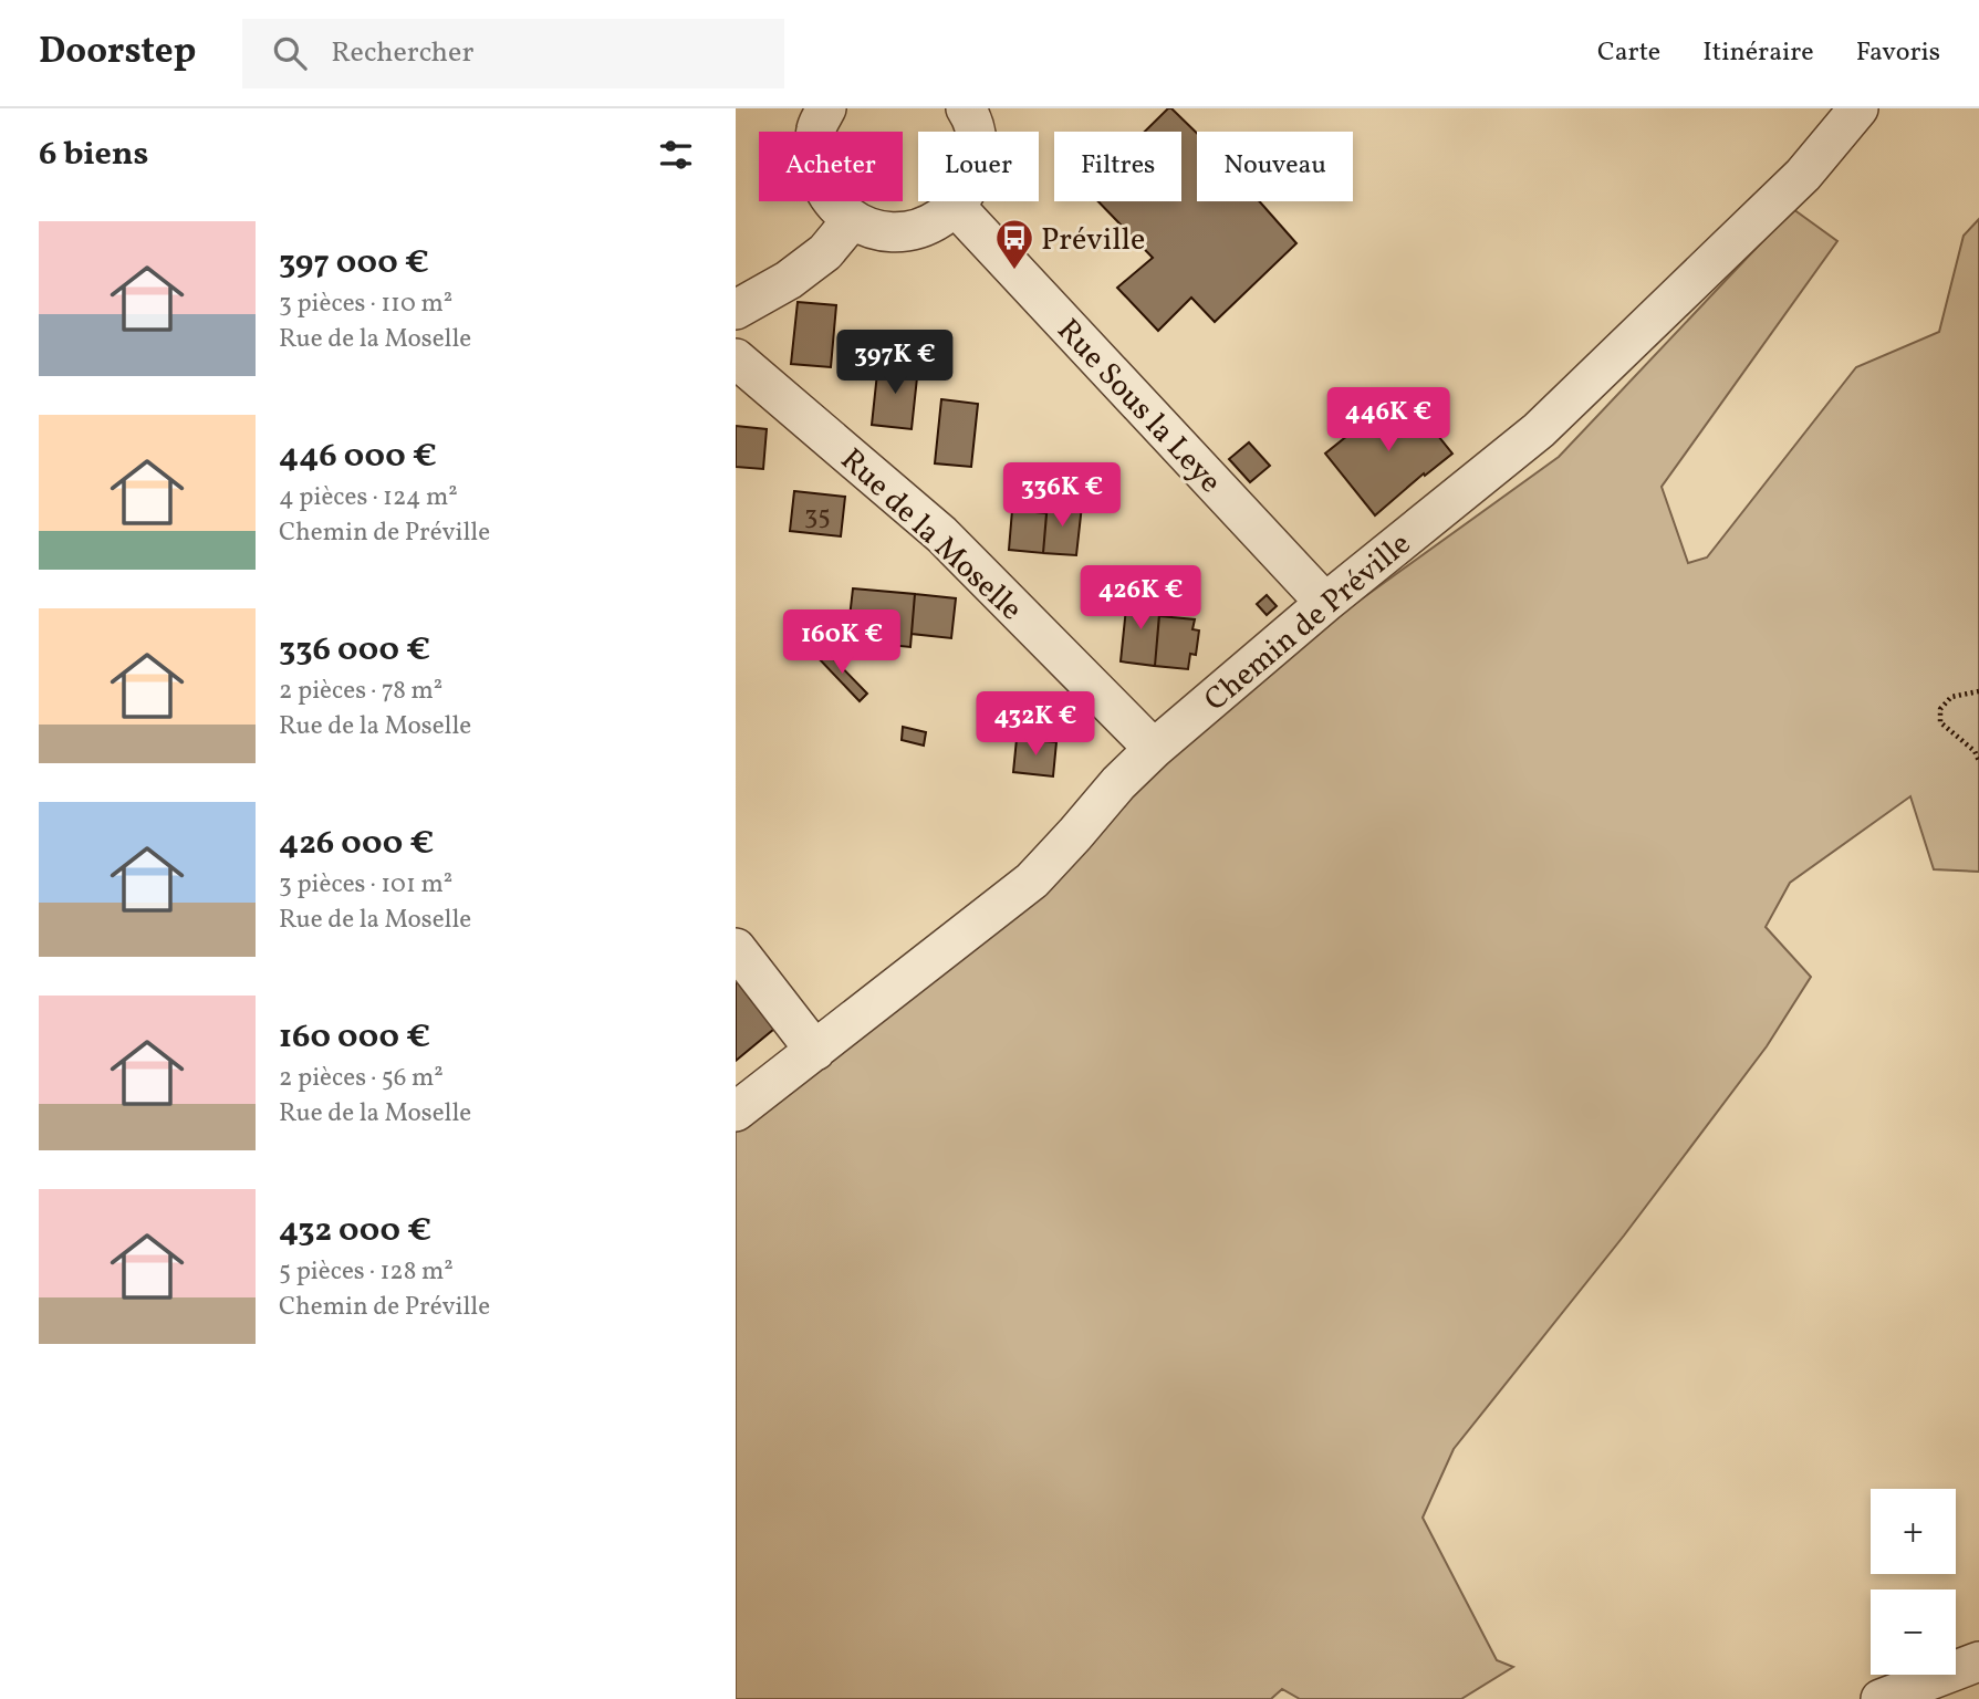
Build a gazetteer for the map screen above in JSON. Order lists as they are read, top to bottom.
{
  "streets": {
    "street": ["Rue Sous la Leye", "Rue de la Moselle", "Chemin de Préville"]
  },
  "crossings": [
    ["Rue Sous la Leye", "Chemin de Préville"],
    ["Rue de la Moselle", "Chemin de Préville"]
  ],
  "places": {
    "bus stop": ["Préville"]
  },
  "house_numbers": ["35"],
  "page": {
    "header": "Doorstep",
    "search": "Rechercher",
    "nav": ["Carte", "Itinéraire", "Favoris"],
    "heading": "6 biens",
    "chip": [
      "Acheter",
      "Louer",
      "Filtres",
      "Nouveau"
    ],
    "list": [
      {
        "name": "397 000 €",
        "note": "3 pièces · 110 m² · Rue de la Moselle"
      },
      {
        "name": "446 000 €",
        "note": "4 pièces · 124 m² · Chemin de Préville"
      },
      {
        "name": "336 000 €",
        "note": "2 pièces · 78 m² · Rue de la Moselle"
      },
      {
        "name": "426 000 €",
        "note": "3 pièces · 101 m² · Rue de la Moselle"
      },
      {
        "name": "160 000 €",
        "note": "2 pièces · 56 m² · Rue de la Moselle"
      },
      {
        "name": "432 000 €",
        "note": "5 pièces · 128 m² · Chemin de Préville"
      }
    ],
    "price": [
      "397K €",
      "446K €",
      "336K €",
      "426K €",
      "160K €",
      "432K €"
    ],
    "map_buttons": ["+", "−"]
  }
}
